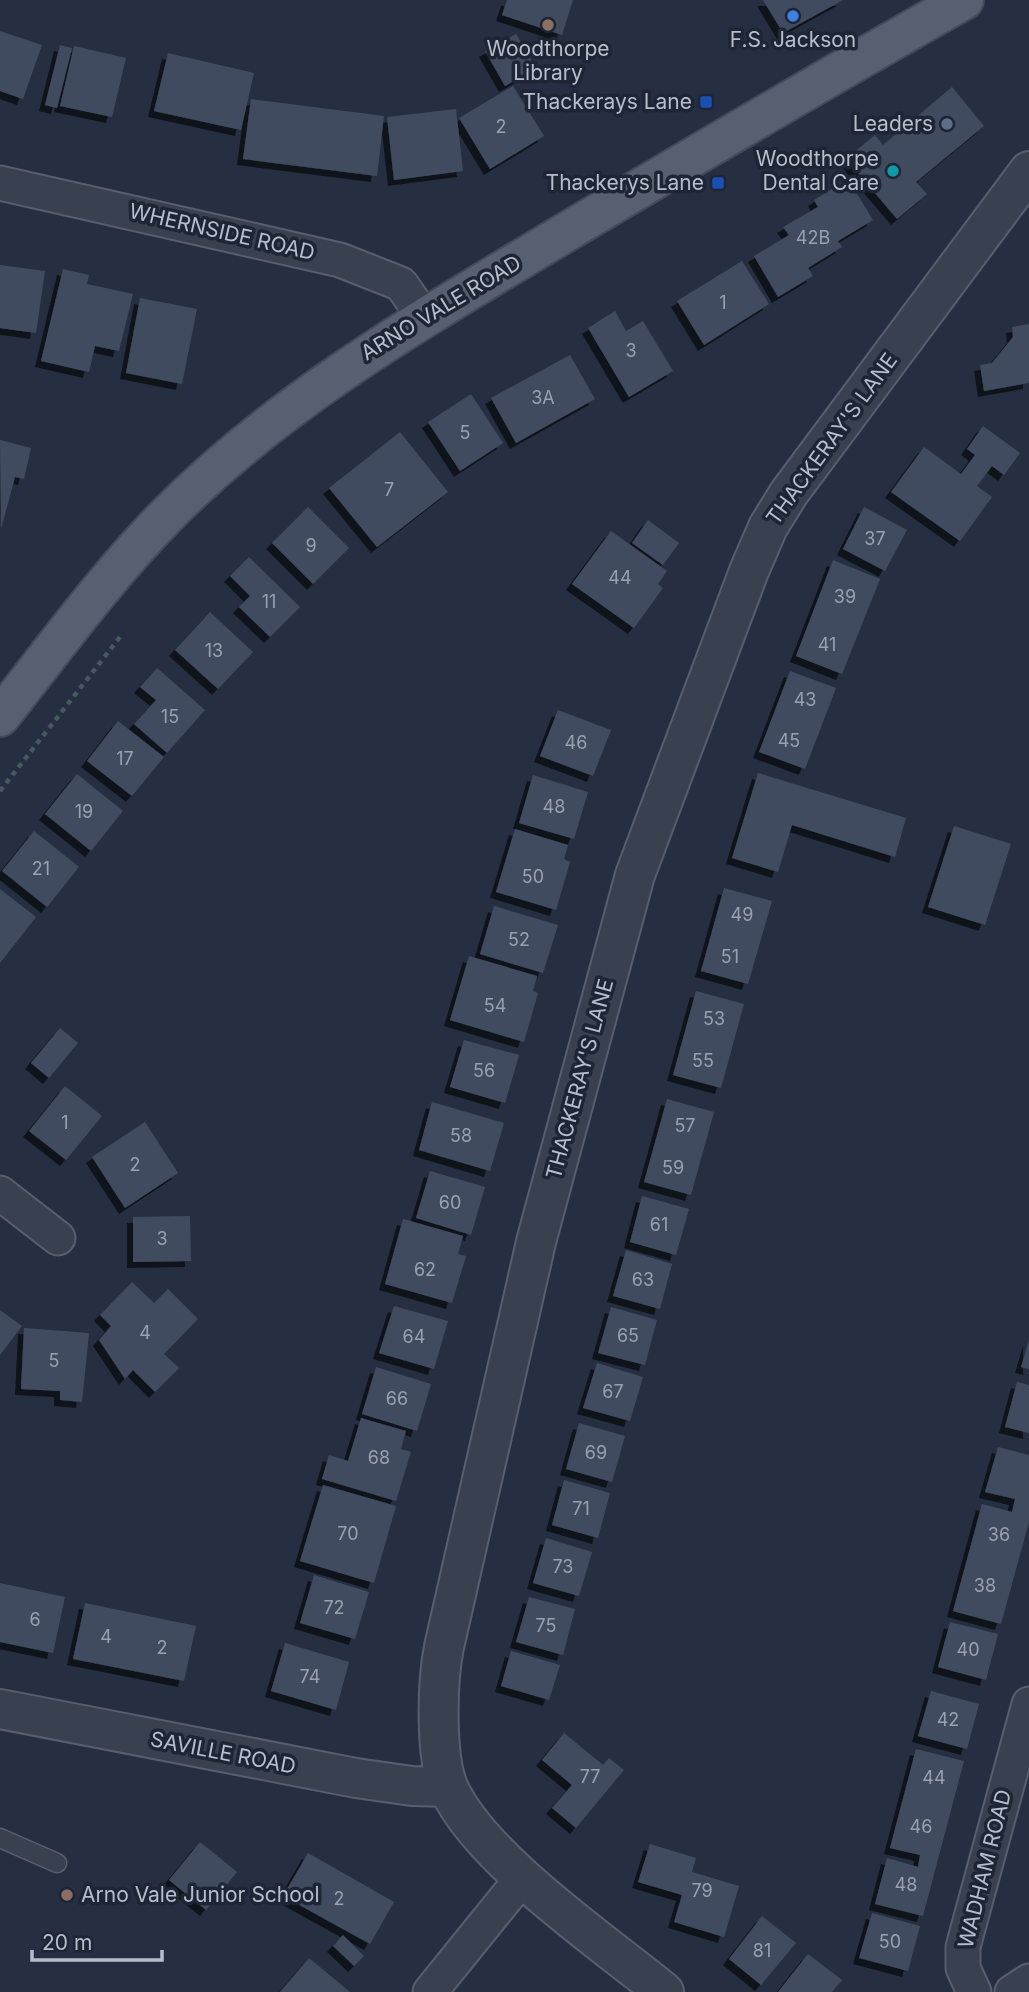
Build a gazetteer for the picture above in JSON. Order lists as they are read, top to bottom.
{
  "streets": {
    "main road": ["ARNO VALE ROAD"],
    "street": [
      "WHERNSIDE ROAD",
      "THACKERAY'S LANE",
      "SAVILLE ROAD",
      "WADHAM ROAD"
    ]
  },
  "crossings": [
    ["WHERNSIDE ROAD", "ARNO VALE ROAD"],
    ["THACKERAY'S LANE", "SAVILLE ROAD"]
  ],
  "places": {
    "other": [
      "F.S. Jackson",
      "Woodthorpe Library",
      "Leaders",
      "Woodthorpe Dental Care",
      "Arno Vale Junior School"
    ],
    "transit": ["Thackerays Lane", "Thackerys Lane"]
  },
  "house_numbers": [
    "2",
    "42B",
    "1",
    "3",
    "3A",
    "5",
    "7",
    "37",
    "9",
    "44",
    "39",
    "11",
    "41",
    "13",
    "43",
    "15",
    "45",
    "46",
    "17",
    "48",
    "19",
    "21",
    "50",
    "49",
    "52",
    "51",
    "54",
    "53",
    "55",
    "56",
    "1",
    "57",
    "58",
    "2",
    "59",
    "60",
    "61",
    "3",
    "62",
    "63",
    "4",
    "65",
    "64",
    "5",
    "67",
    "66",
    "69",
    "68",
    "71",
    "70",
    "36",
    "73",
    "38",
    "72",
    "6",
    "75",
    "4",
    "2",
    "40",
    "74",
    "42",
    "77",
    "44",
    "46",
    "48",
    "79",
    "2",
    "50",
    "81"
  ],
  "scale_bar": "20 m"
}
